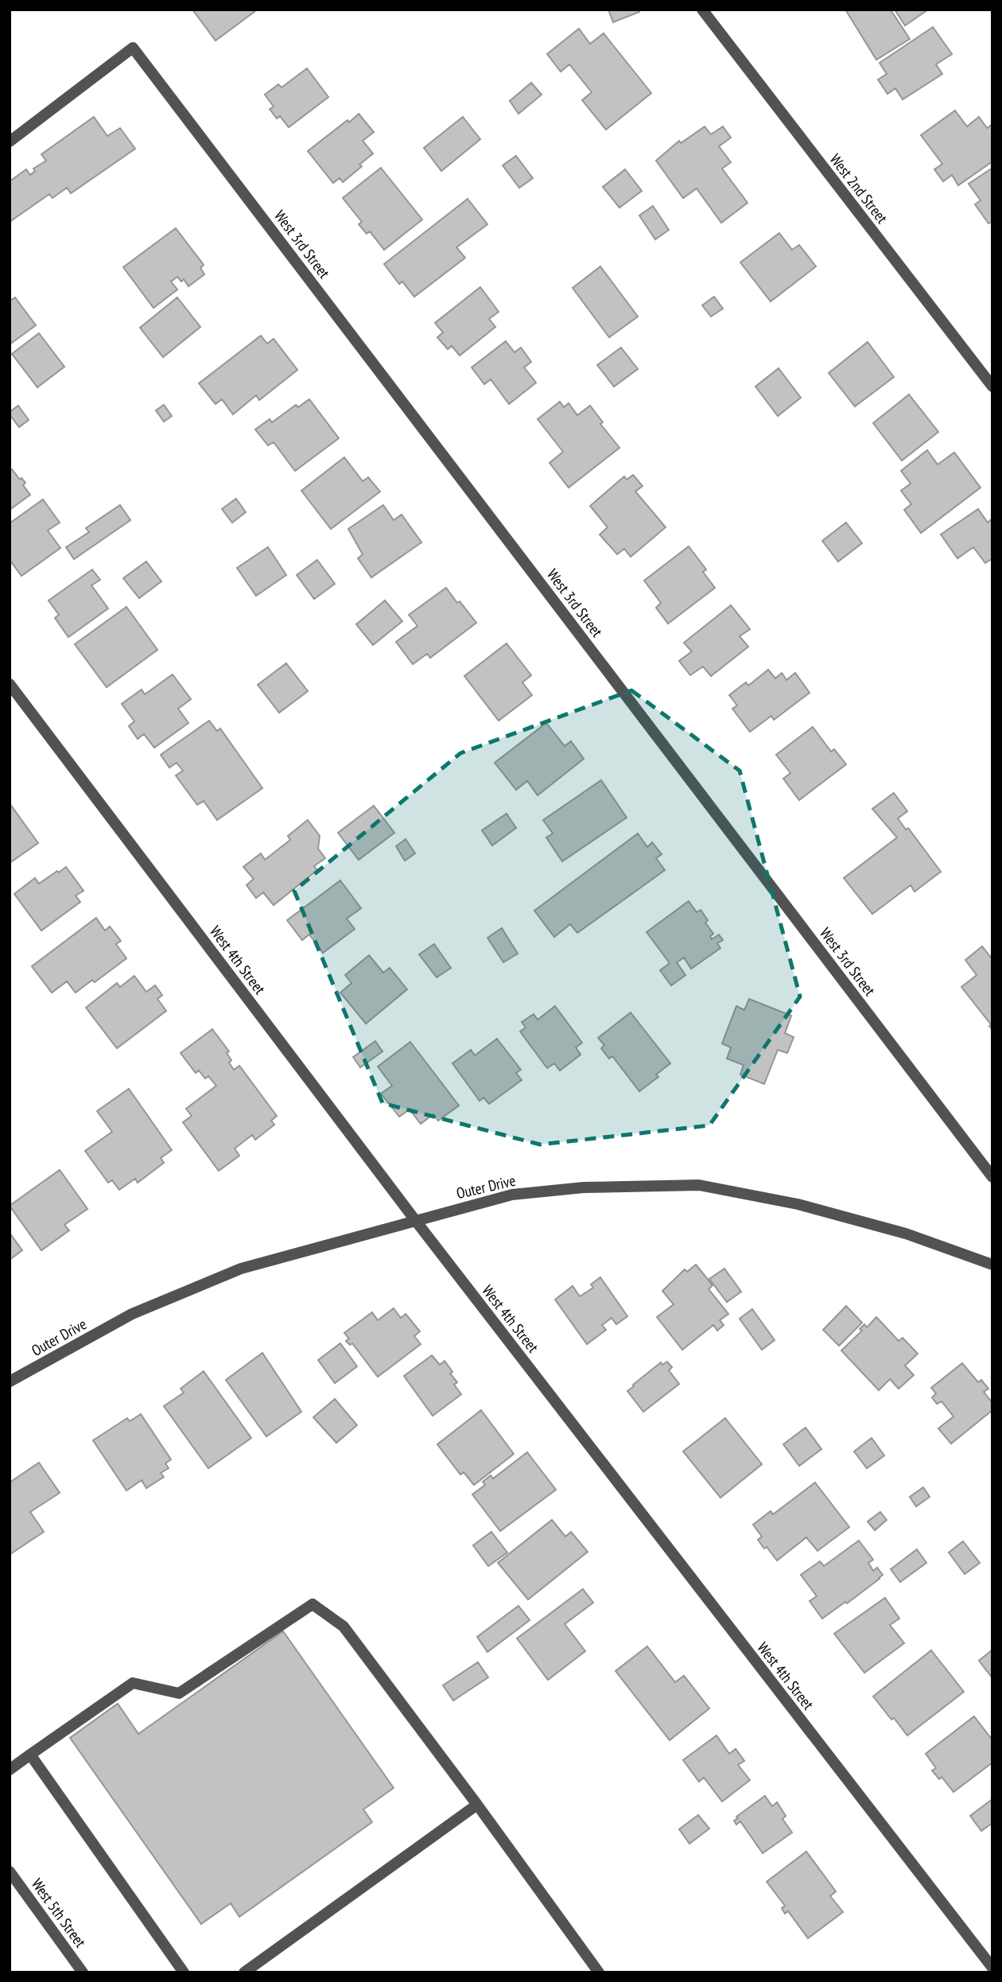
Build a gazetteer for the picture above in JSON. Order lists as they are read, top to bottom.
{
  "streets": {
    "street": [
      "West 2nd Street",
      "West 3rd Street",
      "West 4th Street",
      "Outer Drive",
      "West 5th Street"
    ]
  },
  "crossings": [
    ["West 4th Street", "Outer Drive"]
  ]
}
